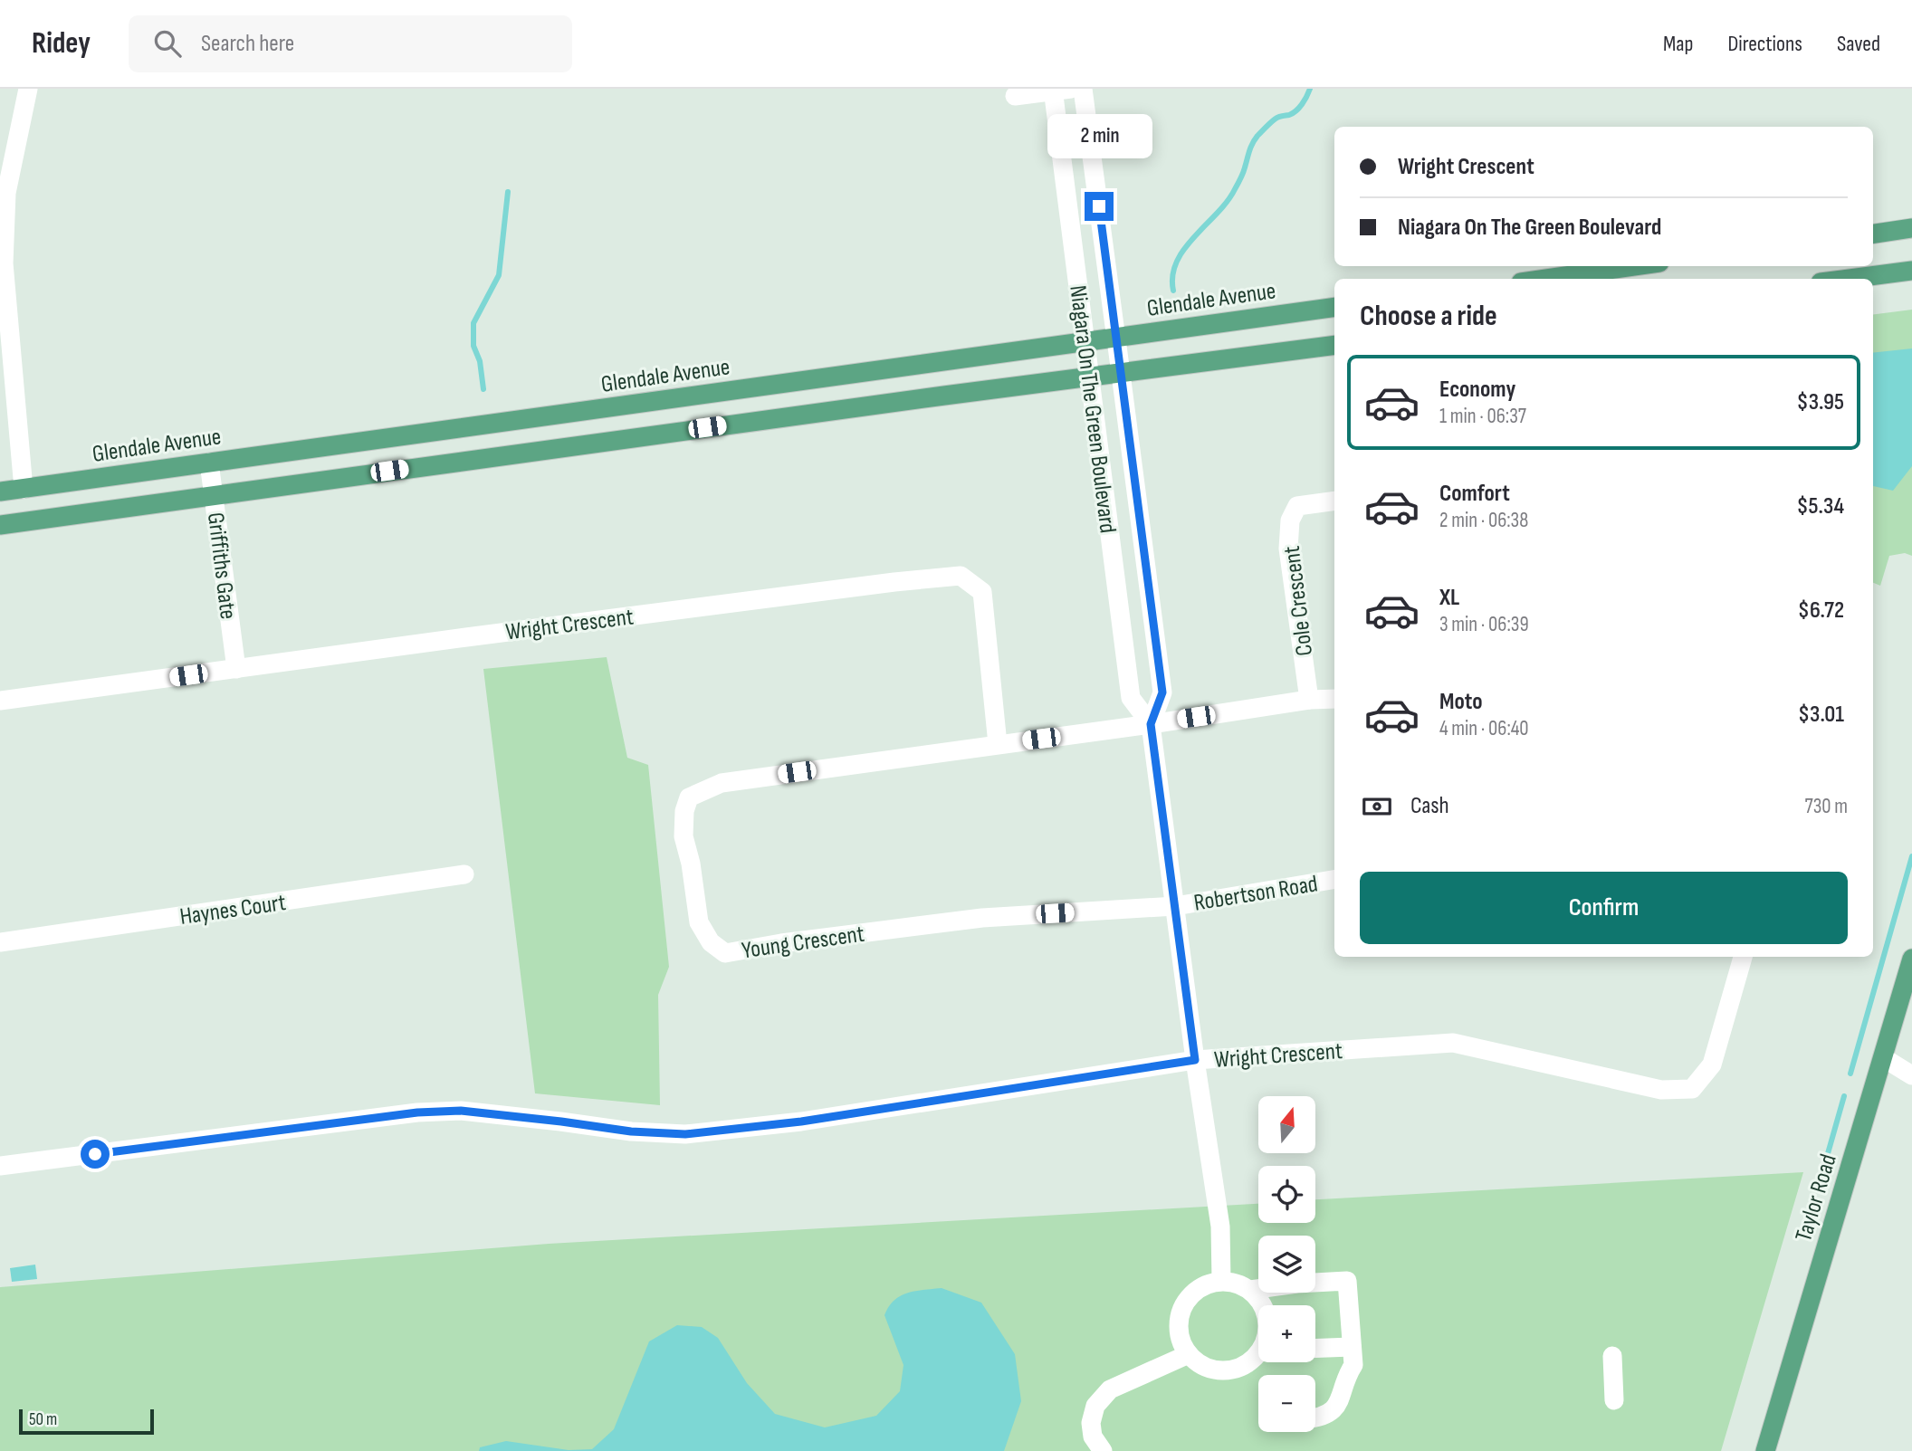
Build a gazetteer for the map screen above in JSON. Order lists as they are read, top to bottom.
{
  "streets": {
    "main road": ["Glendale Avenue", "Taylor Road"],
    "street": [
      "Niagara On The Green Boulevard",
      "Griffiths Gate",
      "Cole Crescent",
      "Wright Crescent",
      "Robertson Road",
      "Haynes Court",
      "Young Crescent"
    ]
  },
  "crossings": [
    ["Glendale Avenue", "Niagara On The Green Boulevard"],
    ["Glendale Avenue", "Griffiths Gate"],
    ["Niagara On The Green Boulevard", "Wright Crescent"],
    ["Niagara On The Green Boulevard", "Robertson Road"],
    ["Niagara On The Green Boulevard", "Young Crescent"],
    ["Griffiths Gate", "Wright Crescent"],
    ["Cole Crescent", "Young Crescent"],
    ["Wright Crescent", "Young Crescent"],
    ["Robertson Road", "Young Crescent"]
  ],
  "scale_bar": "50 m",
  "north": "top",
  "page": {
    "header": "Ridey",
    "search": "Search here",
    "nav": ["Map", "Directions", "Saved"],
    "bubble": "2 min",
    "banner": ["Wright Crescent", "Niagara On The Green Boulevard"],
    "heading": "Choose a ride",
    "list": [
      {
        "name": "Economy",
        "note": "1 min · 06:37",
        "value": "$3.95"
      },
      {
        "name": "Comfort",
        "note": "2 min · 06:38",
        "value": "$5.34"
      },
      {
        "name": "XL",
        "note": "3 min · 06:39",
        "value": "$6.72"
      },
      {
        "name": "Moto",
        "note": "4 min · 06:40",
        "value": "$3.01"
      }
    ],
    "pay": ["Cash", "730 m"],
    "buttons": "Confirm",
    "map_buttons": ["+", "−"],
    "scale": "50 m"
  }
}
